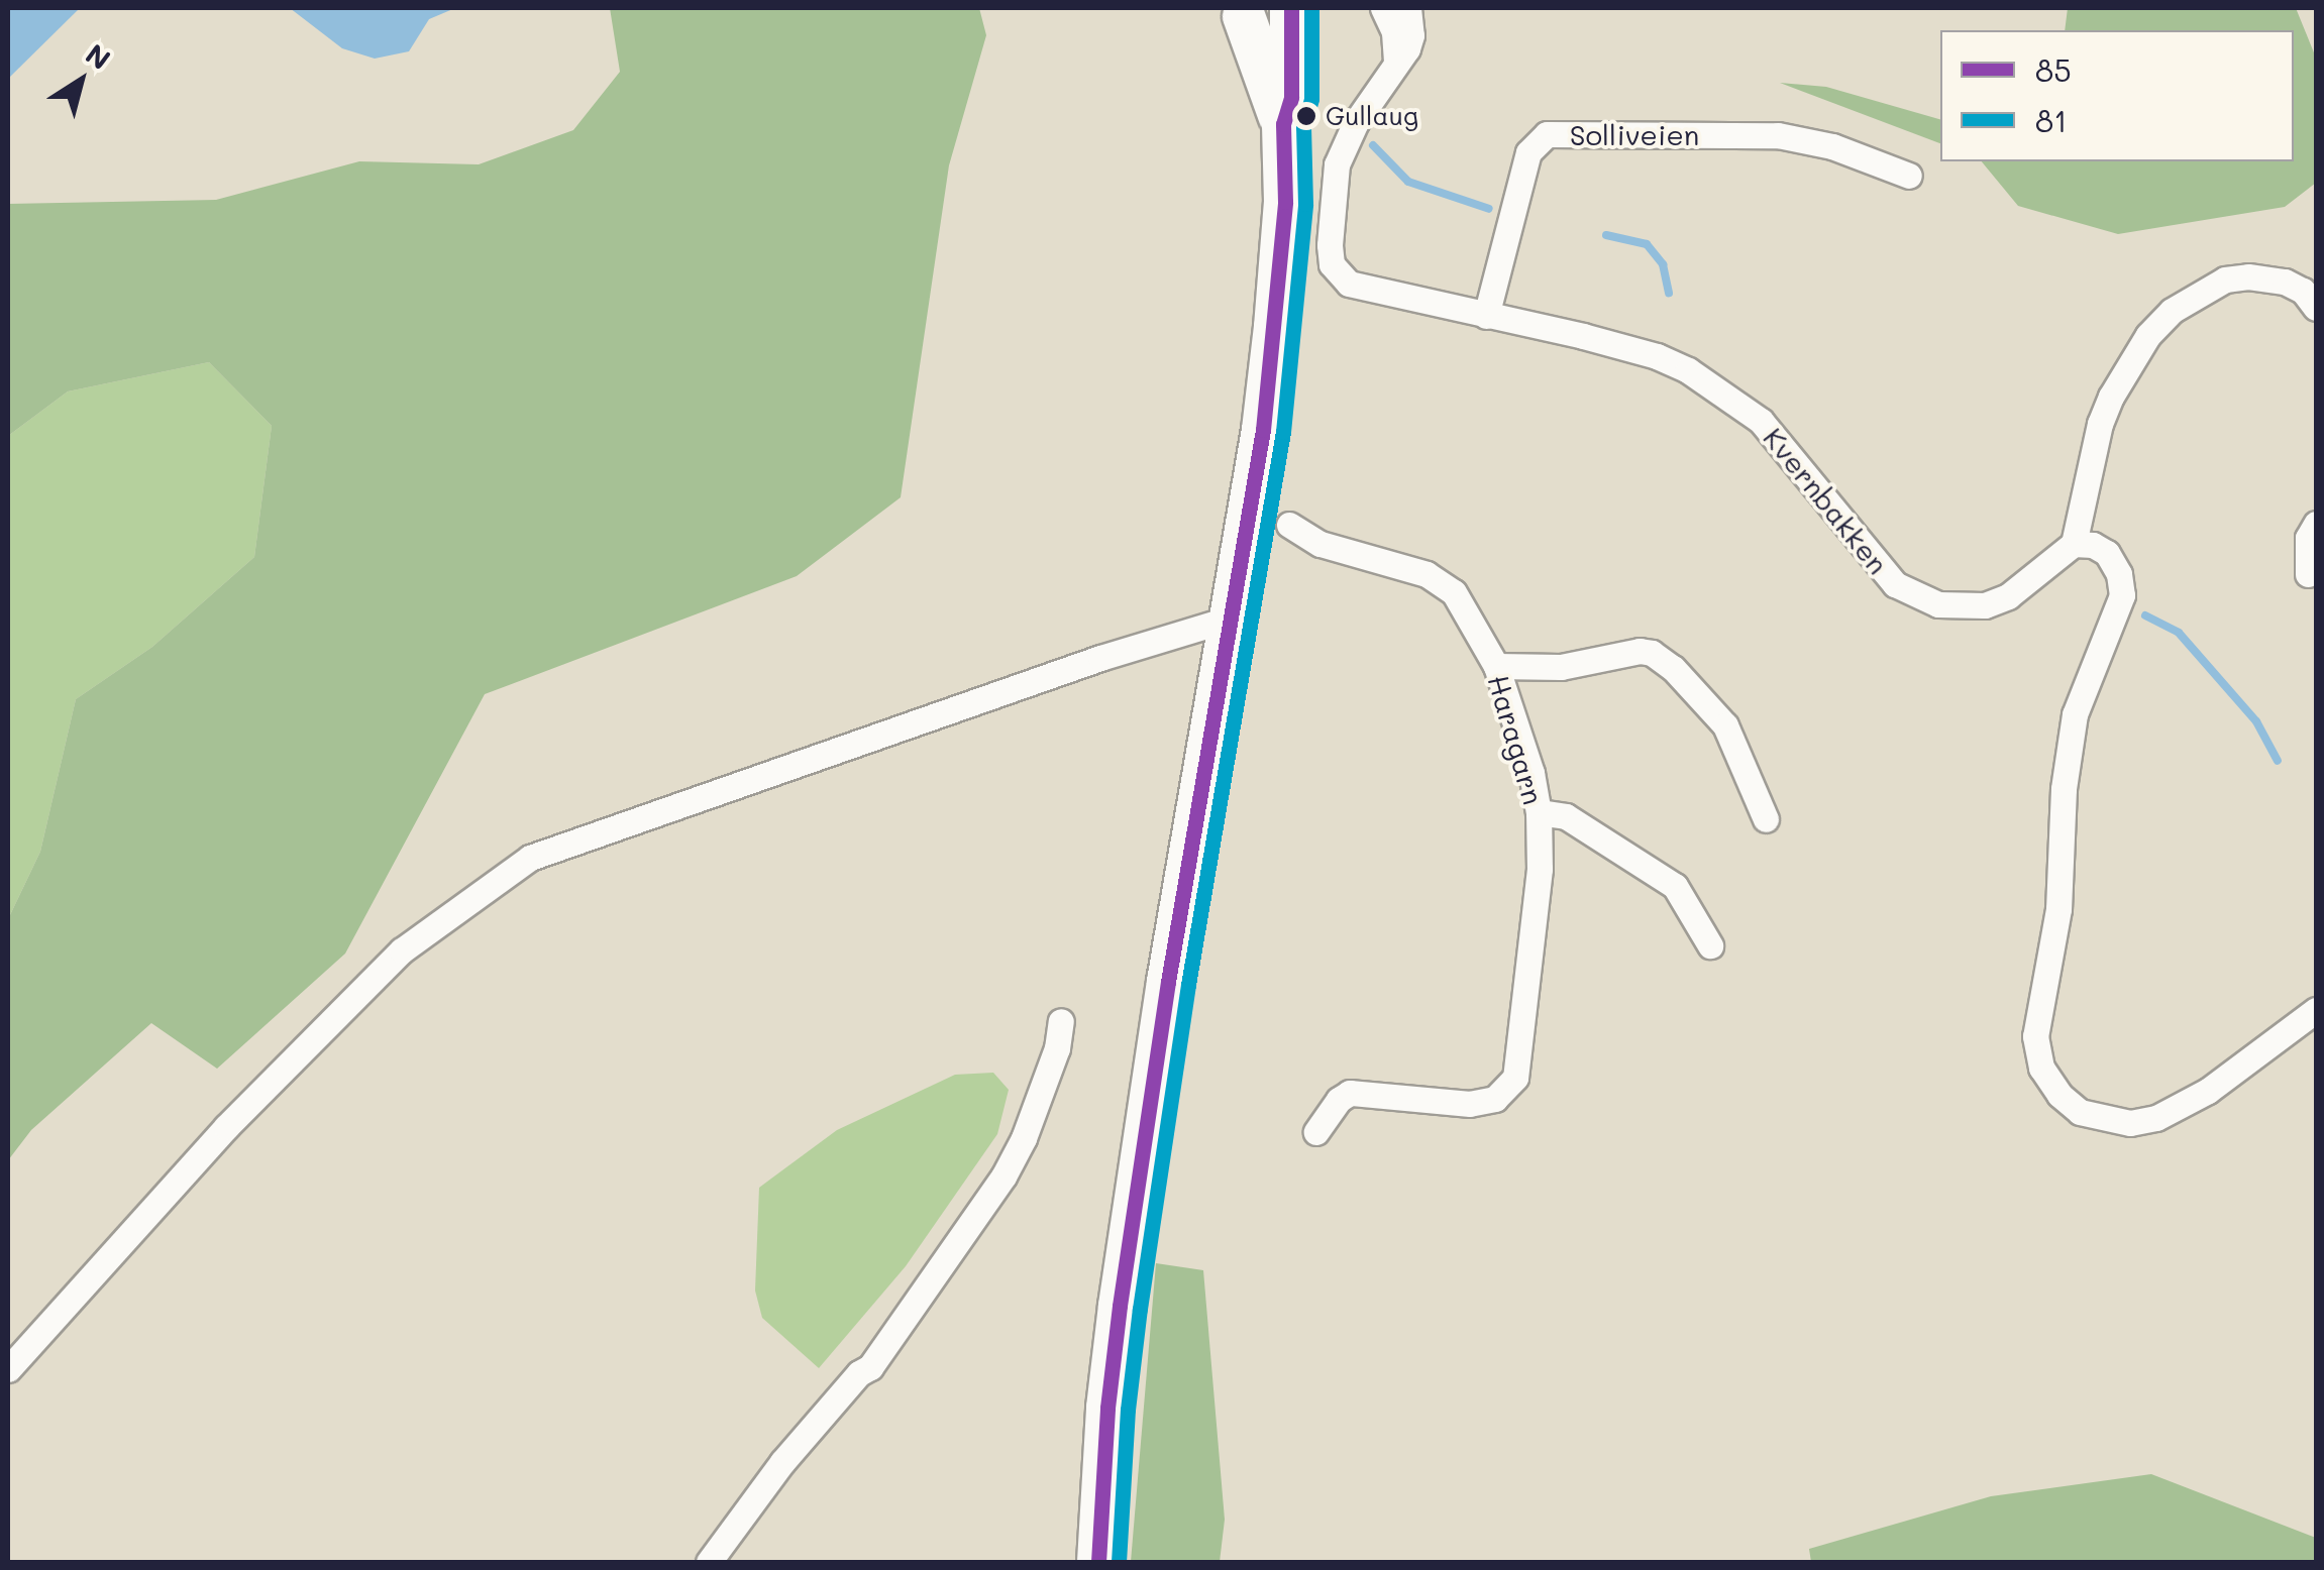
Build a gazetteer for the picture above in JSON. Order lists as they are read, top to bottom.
{
  "streets": {
    "street": ["Solliveien", "Kvernbakken", "Haragarn"]
  },
  "crossings": [
    ["Solliveien", "Kvernbakken"]
  ],
  "places": ["Gullaug"],
  "lines": ["transit line 85", "transit line 81"],
  "legend": ["85", "81"],
  "north": "top right"
}
